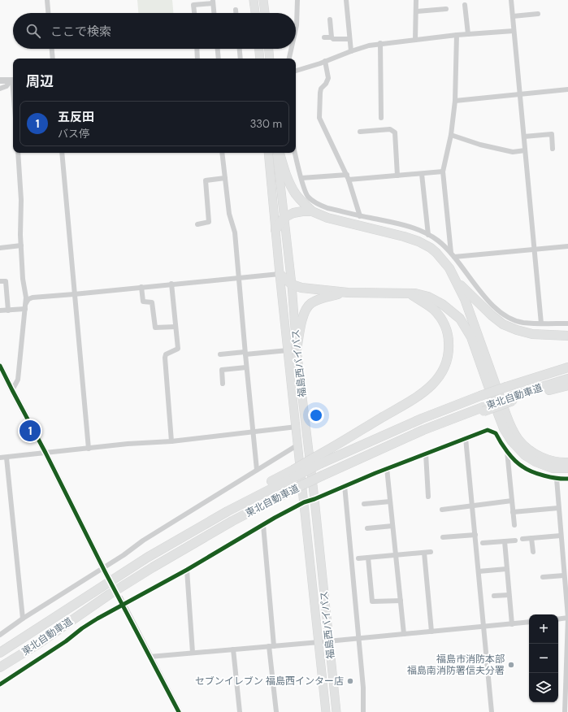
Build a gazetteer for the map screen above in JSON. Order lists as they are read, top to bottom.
{
  "streets": {
    "highway": ["福島西バイパス", "東北自動車道"]
  },
  "places": ["福島市消防本部 福島南消防署信夫分署", "セブンイレブン 福島西インター店"],
  "page": {
    "search": "ここで検索",
    "heading": "周辺",
    "list": [
      {
        "mark": "1",
        "name": "五反田",
        "note": "バス停",
        "value": "330 m"
      }
    ],
    "pins": "1",
    "map_buttons": ["+", "−"]
  }
}
